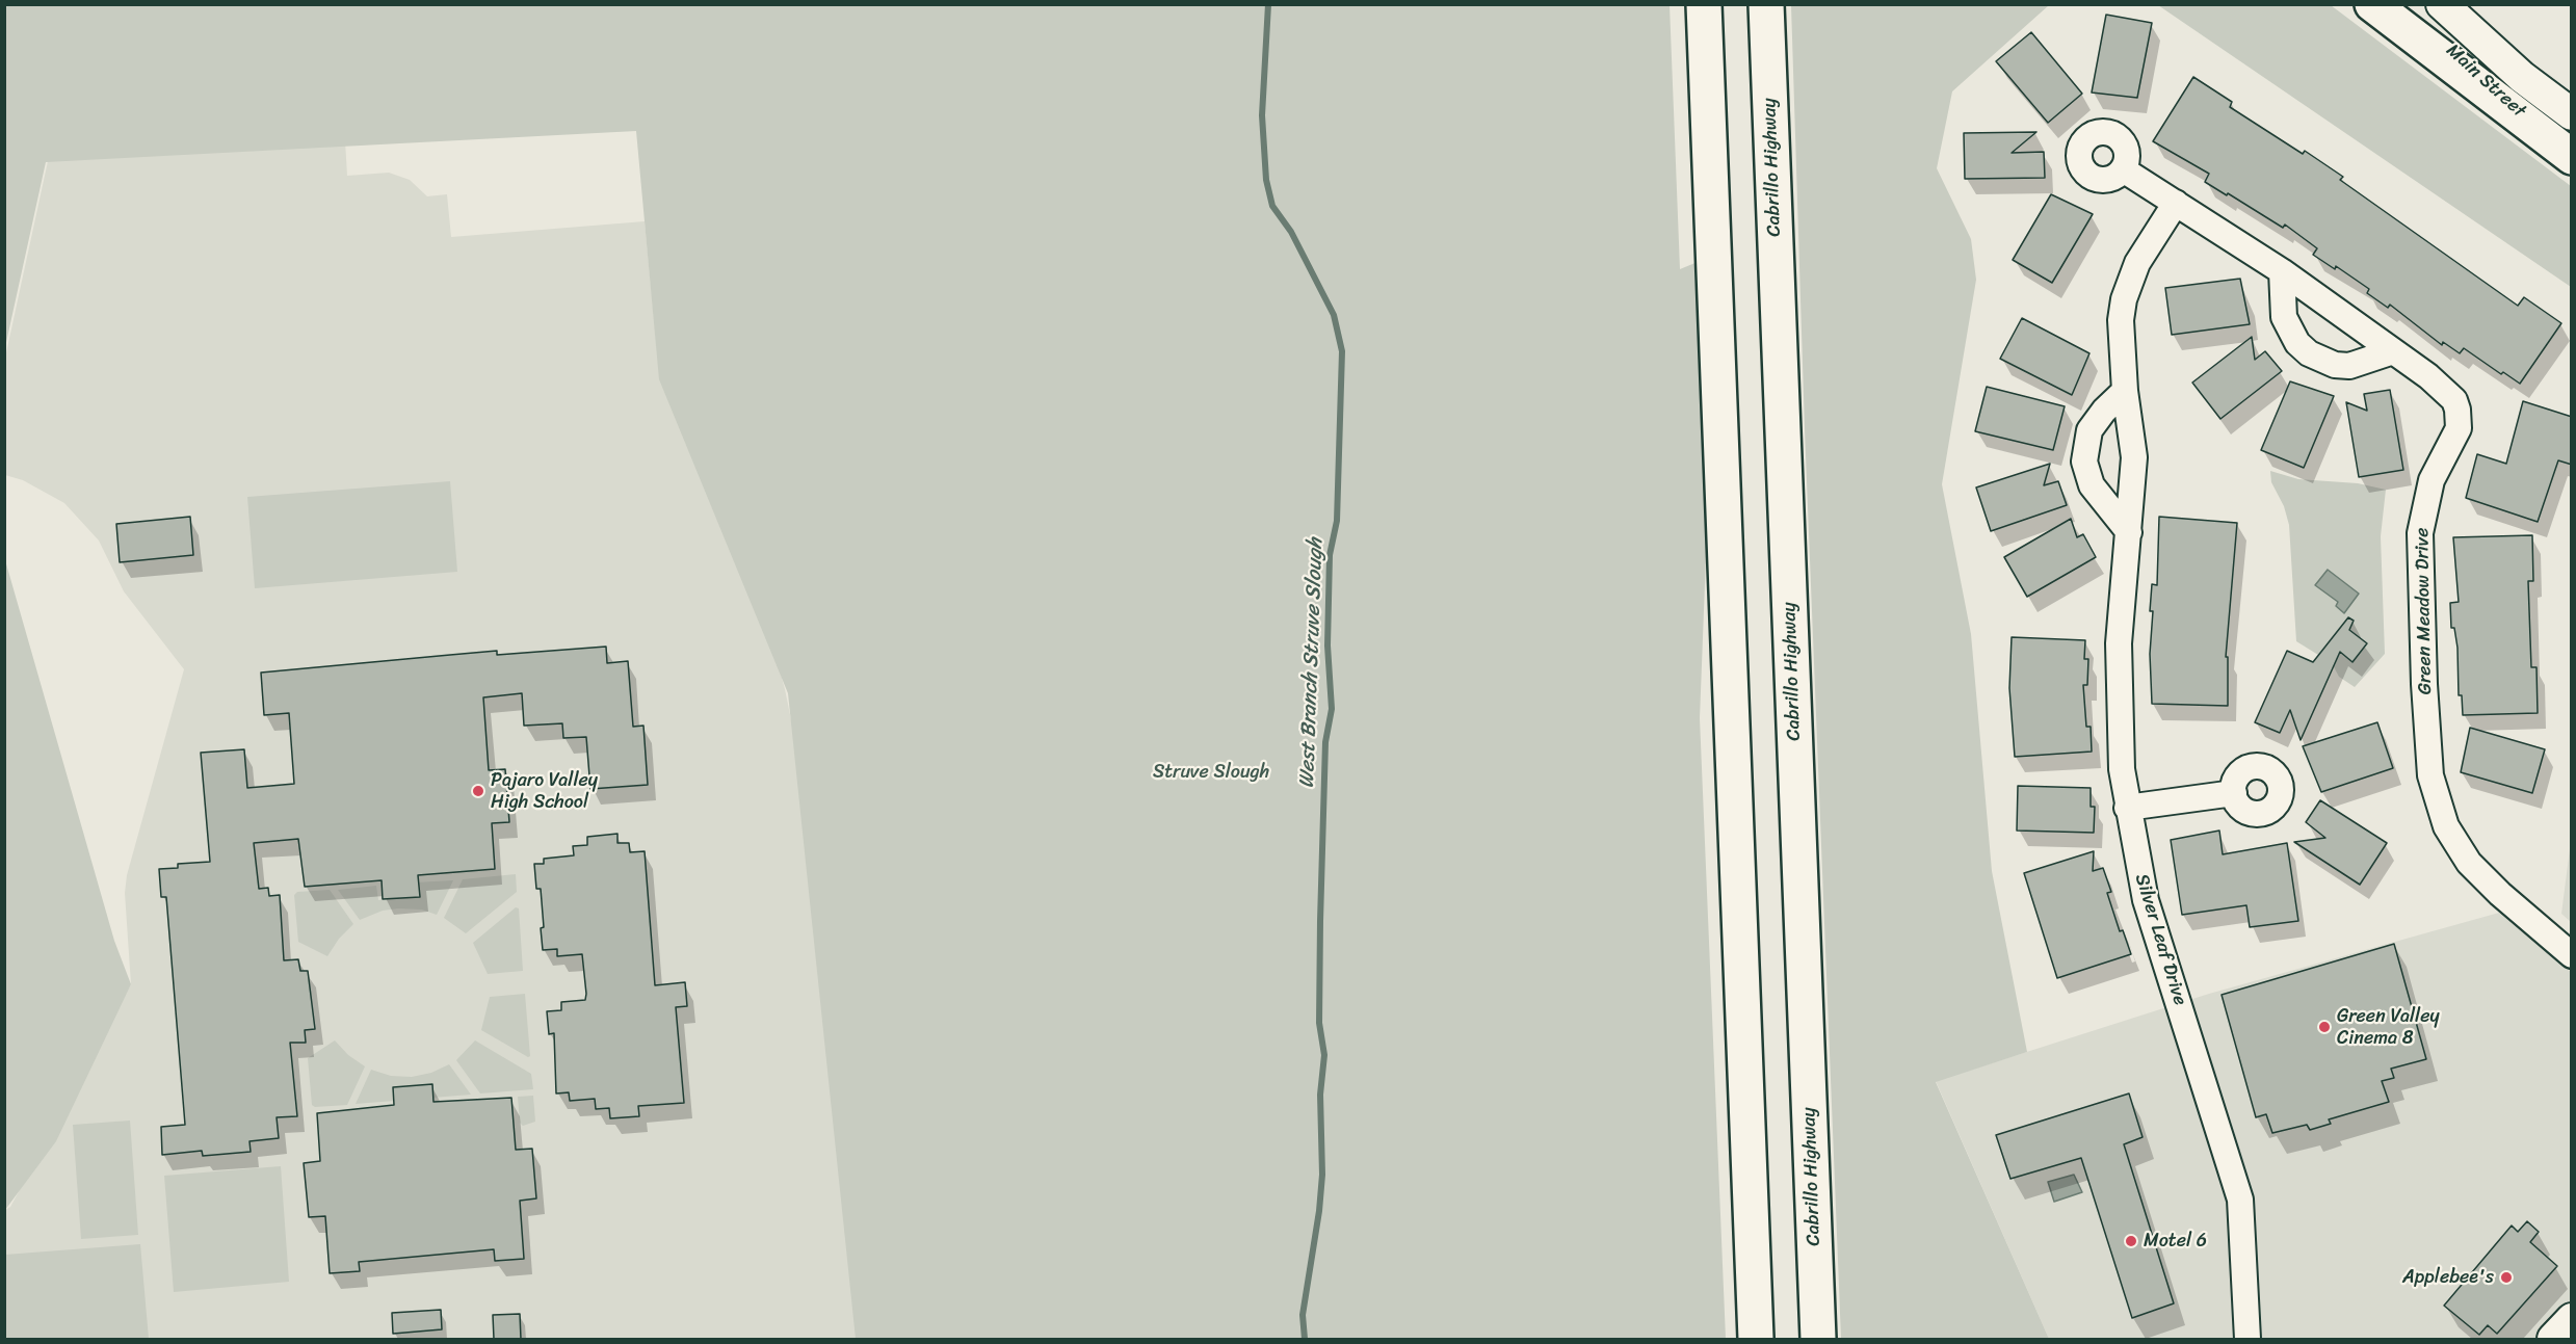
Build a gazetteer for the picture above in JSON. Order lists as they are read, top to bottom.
{
  "streets": {
    "highway": ["Cabrillo Highway"],
    "main road": ["Main Street"],
    "street": ["Green Meadow Drive", "Silver Leaf Drive"]
  },
  "crossings": [
    ["Green Meadow Drive", "Silver Leaf Drive"]
  ],
  "water": ["West Branch Struve Slough"],
  "parks": ["Struve Slough"],
  "places": [
    "Pajaro Valley High School",
    "Green Valley Cinema 8",
    "Motel 6",
    "Applebee's"
  ]
}
